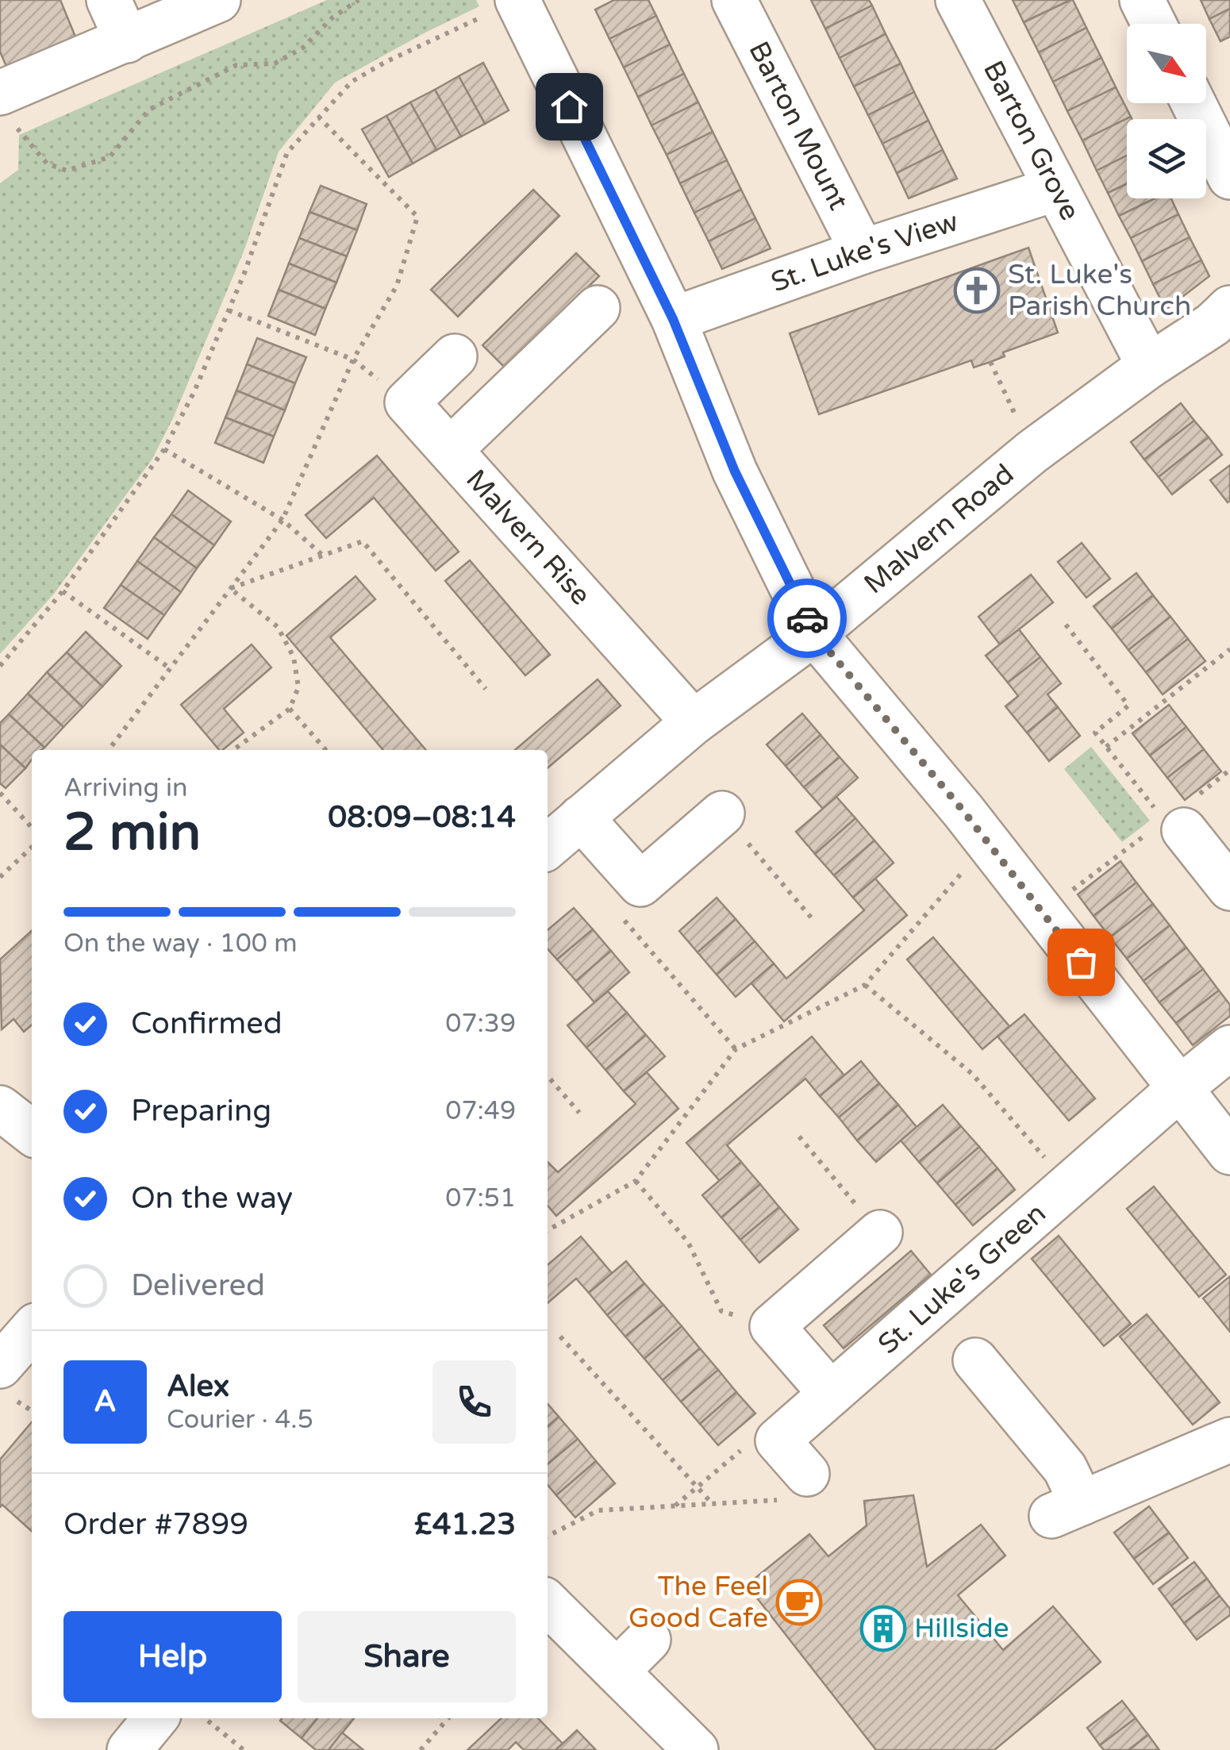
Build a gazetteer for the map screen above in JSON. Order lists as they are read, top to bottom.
{
  "streets": {
    "street": [
      "Barton Mount",
      "Barton Grove",
      "St. Luke's View",
      "Malvern Road",
      "Malvern Rise",
      "St. Luke's Green"
    ]
  },
  "crossings": [
    ["Barton Mount", "St. Luke's View"],
    ["Barton Grove", "St. Luke's View"],
    ["Barton Grove", "Malvern Road"],
    ["Malvern Road", "Malvern Rise"]
  ],
  "places": {
    "church": ["St. Luke's Parish Church"],
    "cafe": ["The Feel Good Cafe"],
    "building": ["Hillside"]
  },
  "north": "bottom right",
  "page": {
    "heading": ["2 min", "Arriving in", "08:09–08:14"],
    "panel": [
      "Alex",
      "Courier · 4.5",
      "Order #7899",
      "£41.23"
    ],
    "bar": "On the way · 100 m",
    "list": [
      ["Confirmed", "07:39"],
      ["Preparing", "07:49"],
      ["On the way", "07:51"],
      "Delivered"
    ],
    "round": "A",
    "buttons": ["Help", "Share"]
  }
}
